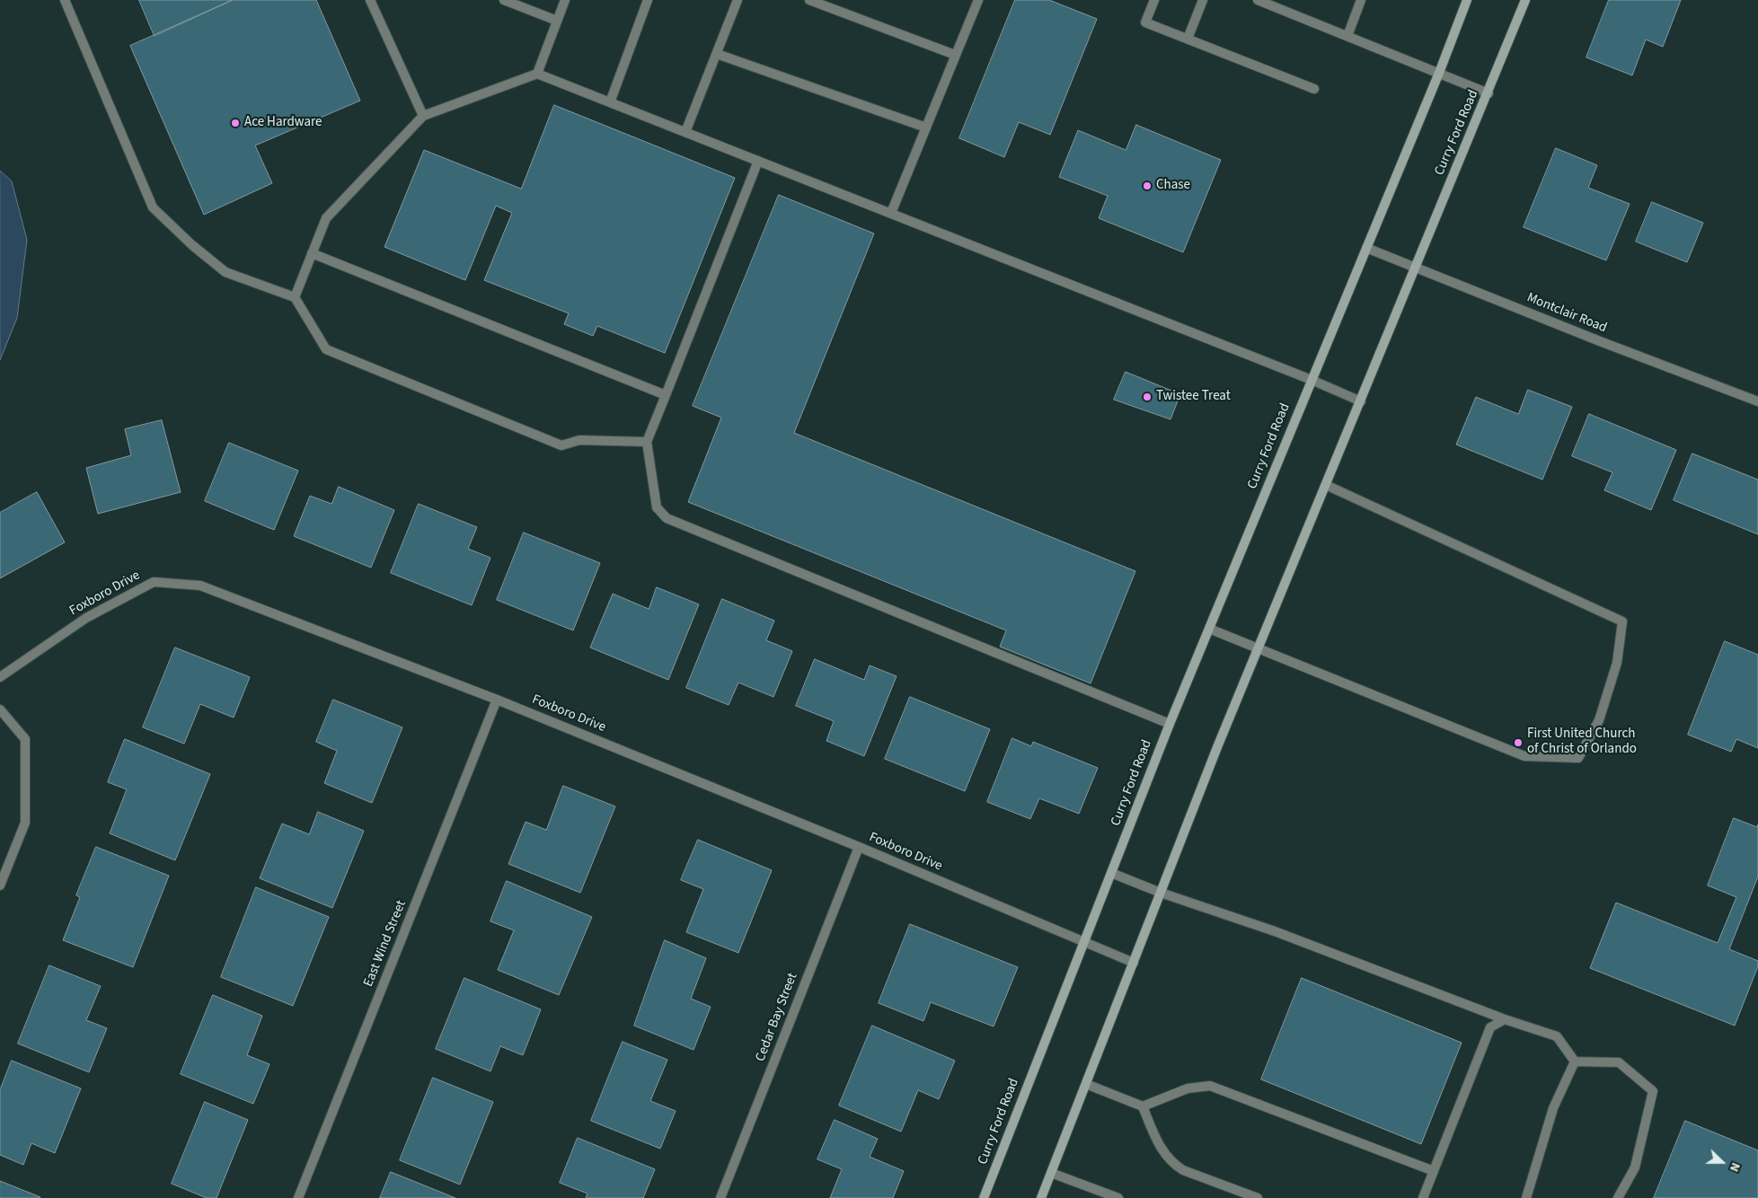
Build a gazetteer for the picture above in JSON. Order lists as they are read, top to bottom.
{
  "streets": {
    "main road": ["Curry Ford Road"],
    "street": [
      "Montclair Road",
      "Foxboro Drive",
      "East Wind Street",
      "Cedar Bay Street"
    ]
  },
  "crossings": [
    ["Curry Ford Road", "Montclair Road"],
    ["Curry Ford Road", "Foxboro Drive"],
    ["Foxboro Drive", "East Wind Street"],
    ["Foxboro Drive", "Cedar Bay Street"]
  ],
  "places": [
    "Ace Hardware",
    "Chase",
    "Twistee Treat",
    "First United Church of Christ of Orlando"
  ],
  "north": "right"
}
